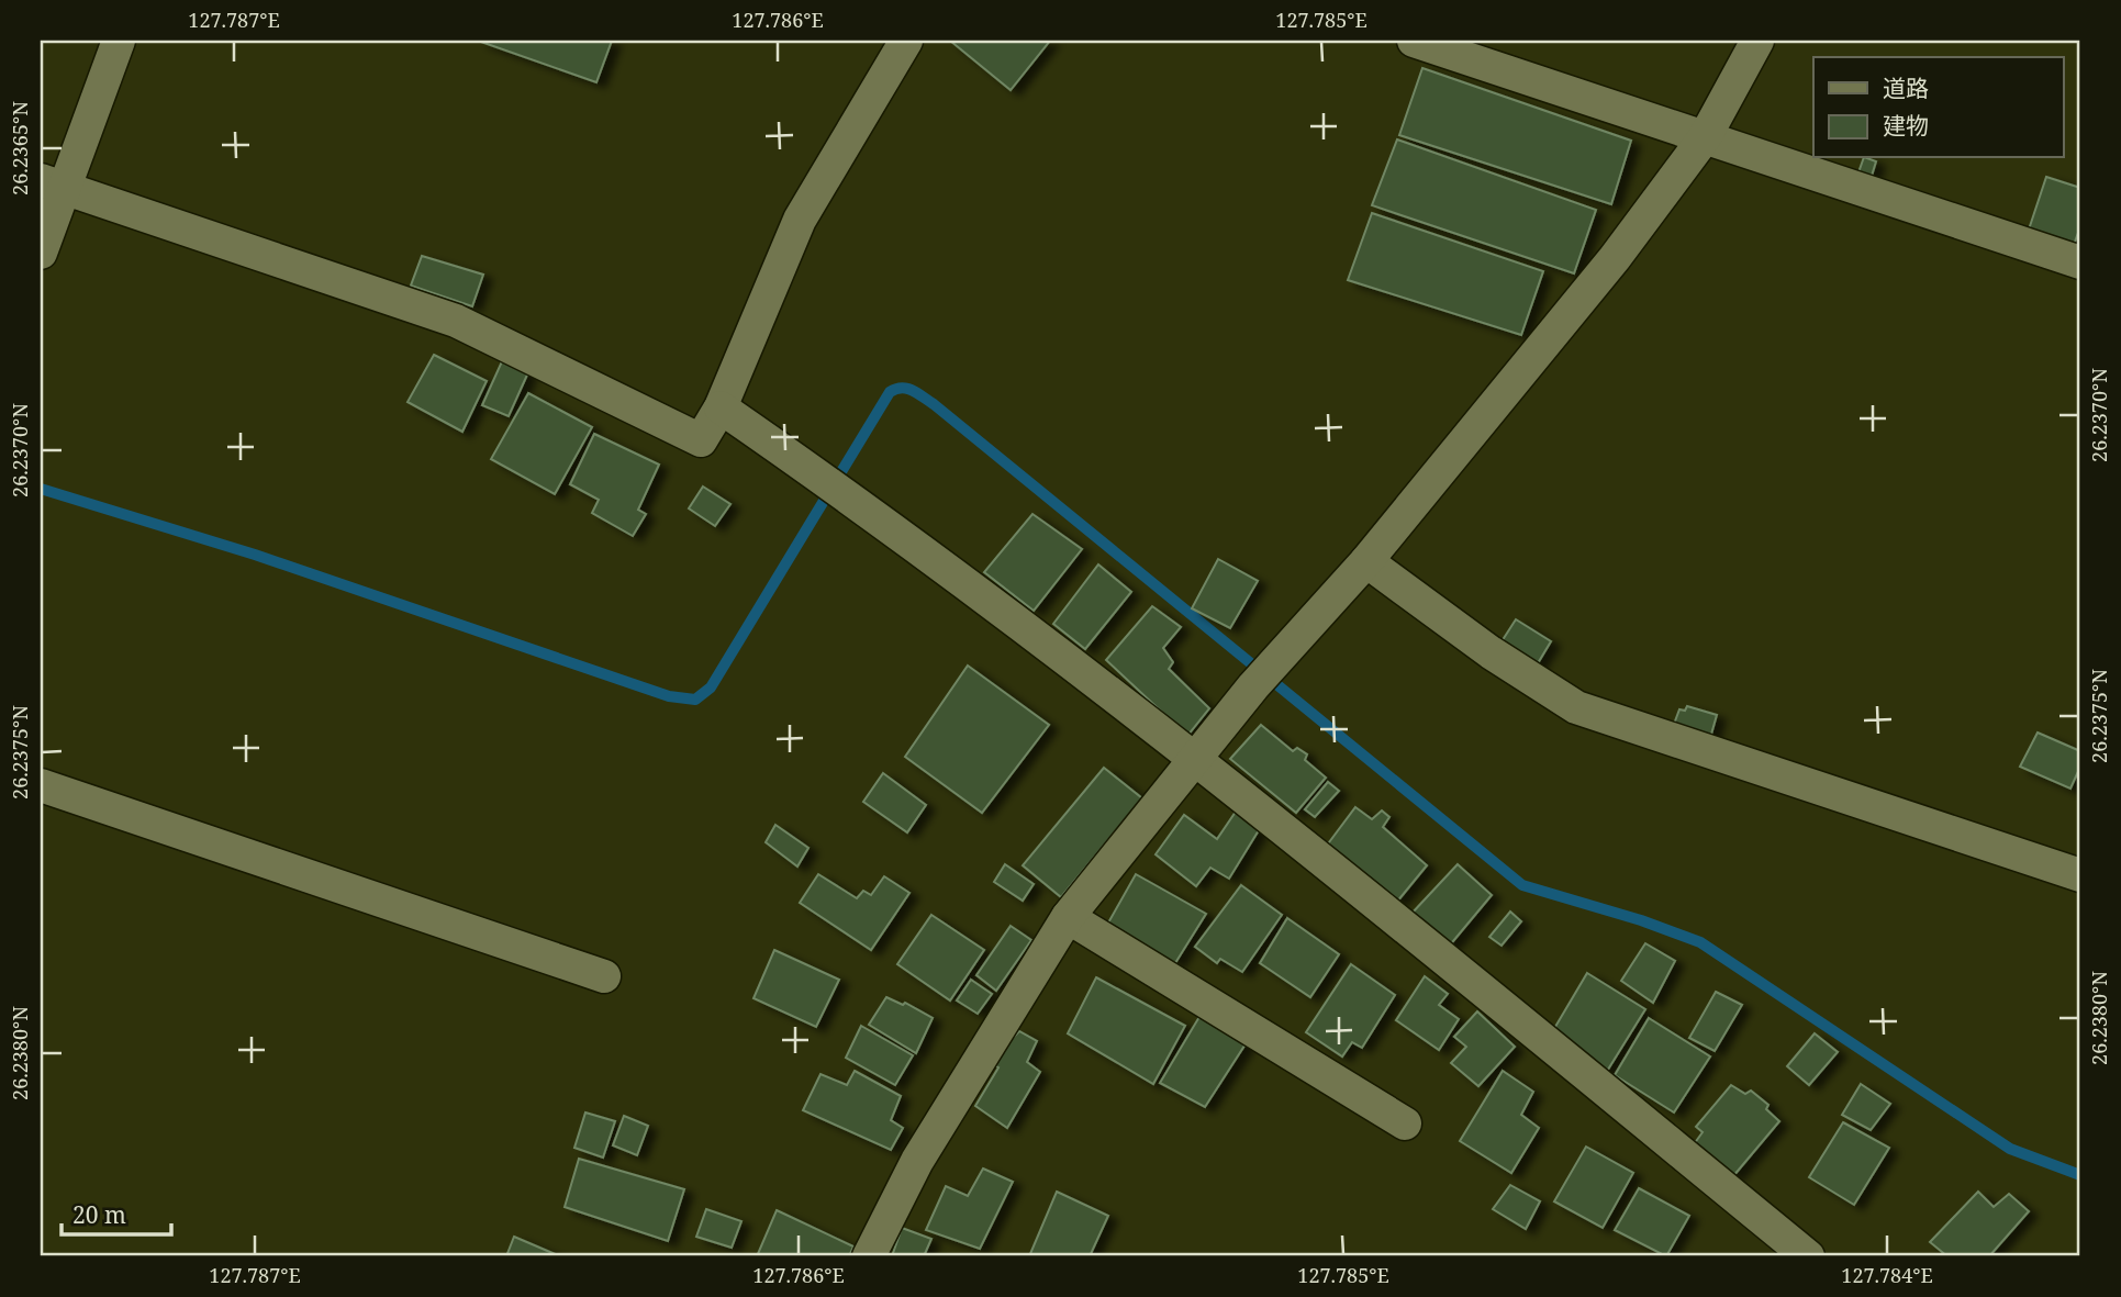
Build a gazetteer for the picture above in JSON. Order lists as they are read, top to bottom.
{
  "legend": ["道路", "建物"],
  "scale_bar": "20 m",
  "coordinates": [
    "127.787°E",
    "127.786°E",
    "127.785°E",
    "26.2365°N",
    "26.2370°N",
    "26.2375°N",
    "26.2380°N",
    "127.784°E"
  ]
}
